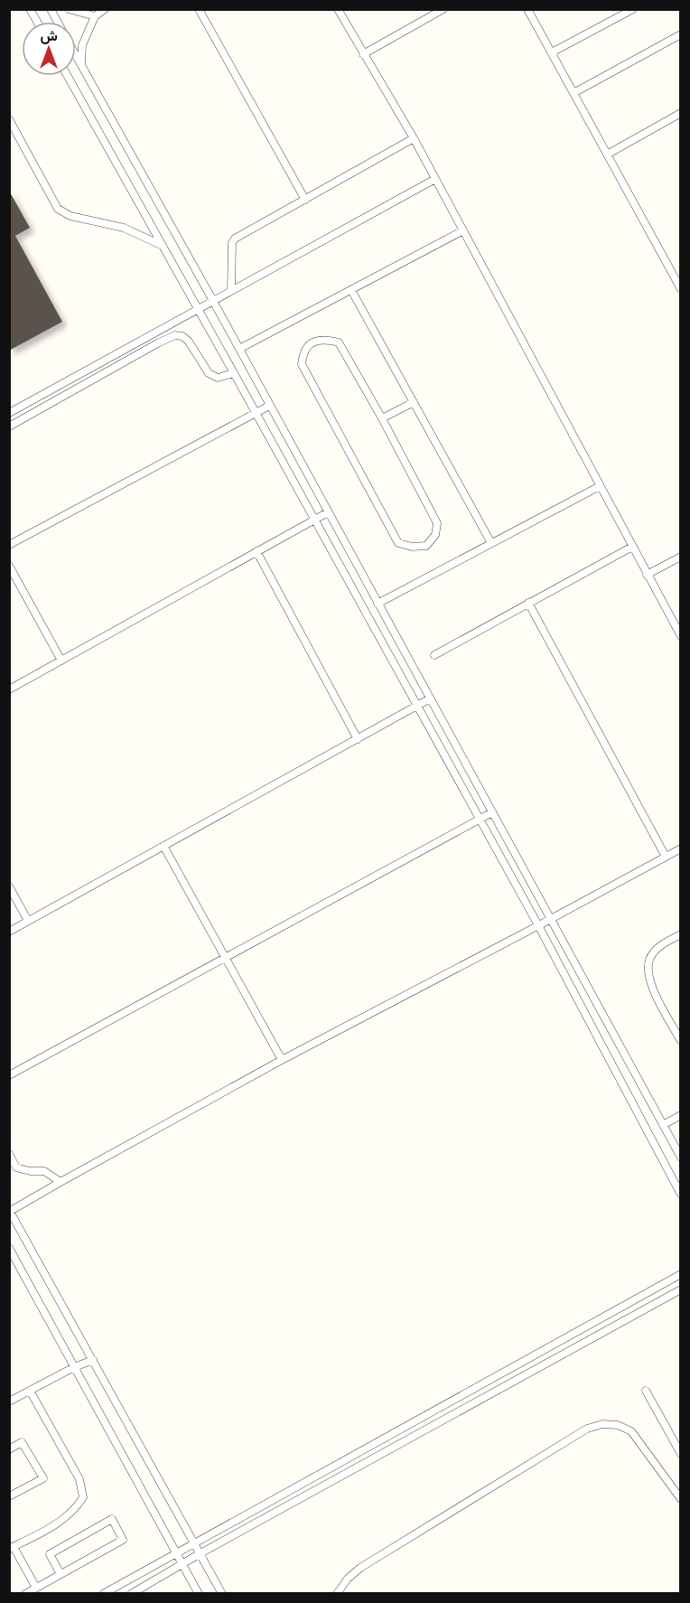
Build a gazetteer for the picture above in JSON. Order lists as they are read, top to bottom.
{
  "north": "top"
}
